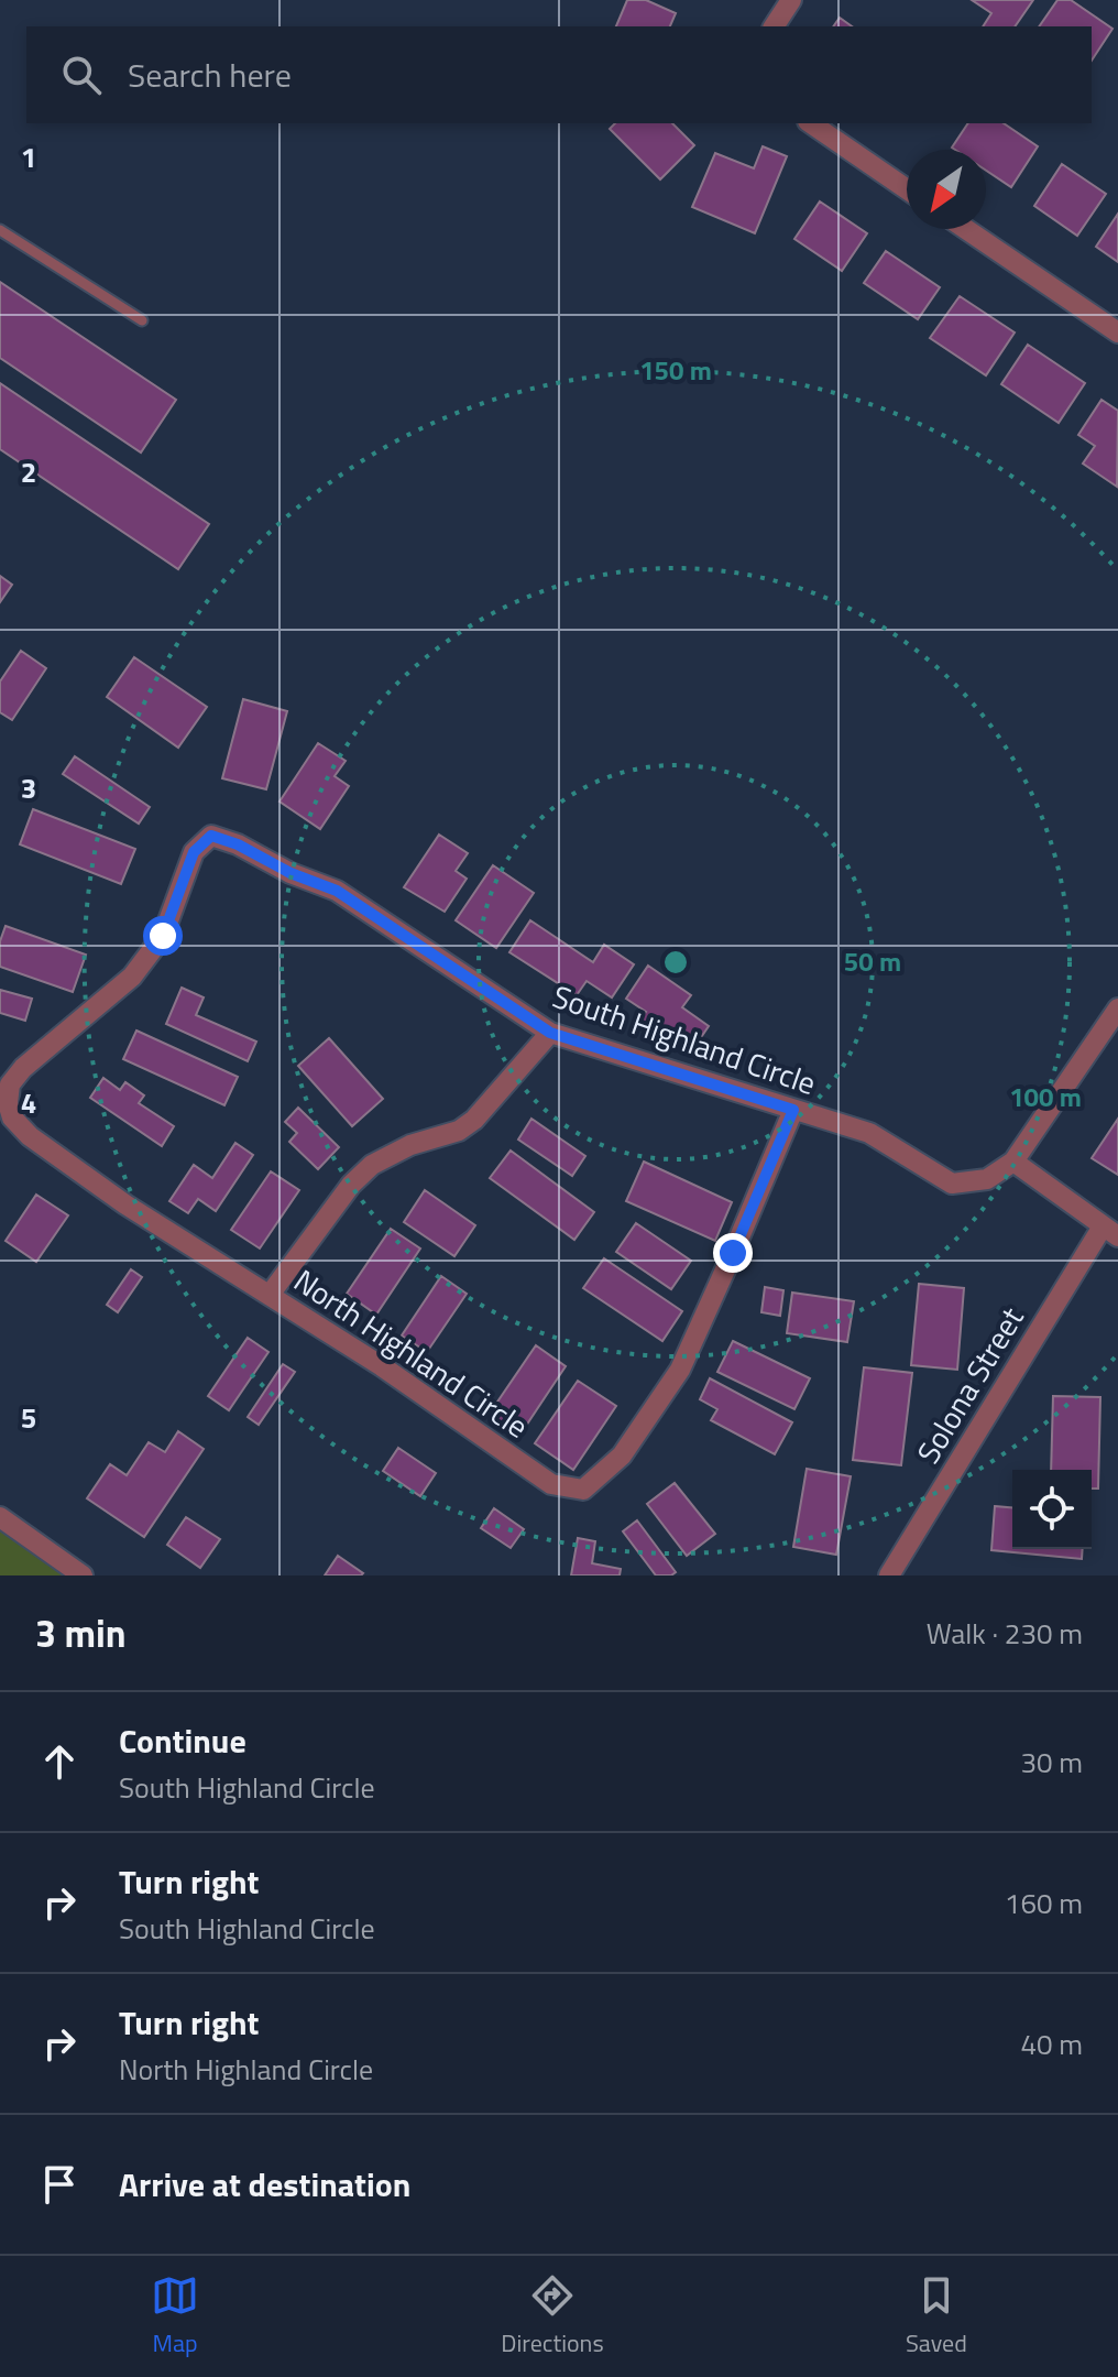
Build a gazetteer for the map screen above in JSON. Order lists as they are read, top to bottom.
{
  "streets": {
    "street": ["South Highland Circle", "North Highland Circle", "Solona Street"]
  },
  "crossings": [
    ["South Highland Circle", "North Highland Circle"]
  ],
  "north": "bottom left",
  "page": {
    "search": "Search here",
    "heading": ["3 min", "Walk · 230 m"],
    "list": [
      ["Continue", "South Highland Circle", "30 m"],
      ["Turn right", "South Highland Circle", "160 m"],
      ["Turn right", "North Highland Circle", "40 m"],
      "Arrive at destination"
    ],
    "nav": ["Map", "Directions", "Saved"]
  },
  "grid": {
    "rows": [
      "1",
      "2",
      "3",
      "4",
      "5"
    ]
  },
  "rings": ["150 m", "50 m", "100 m"]
}
